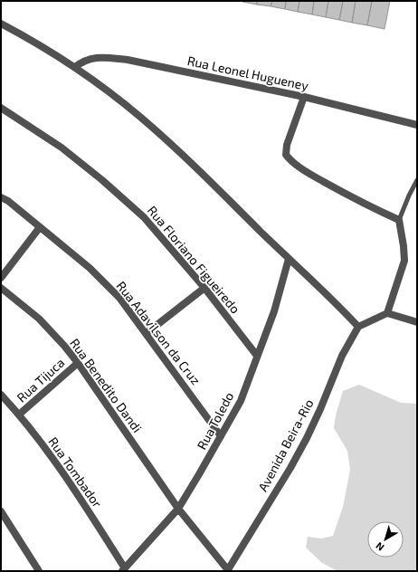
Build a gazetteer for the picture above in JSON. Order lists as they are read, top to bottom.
{
  "streets": {
    "street": [
      "Rua Leonel Hugueney",
      "Rua Floriano Figueiredo",
      "Rua Adavilson da Cruz",
      "Rua Tijuca",
      "Rua Benedito Dandi",
      "Rua Toledo",
      "Avenida Beira-Rio",
      "Rua Tombador"
    ]
  },
  "crossings": [
    ["Rua Floriano Figueiredo", "Rua Toledo"],
    ["Rua Adavilson da Cruz", "Rua Toledo"],
    ["Rua Tijuca", "Rua Benedito Dandi"],
    ["Rua Tijuca", "Rua Tombador"],
    ["Rua Benedito Dandi", "Rua Toledo"],
    ["Rua Benedito Dandi", "Avenida Beira-Rio"],
    ["Rua Toledo", "Rua Tombador"]
  ],
  "north": "bottom left"
}
